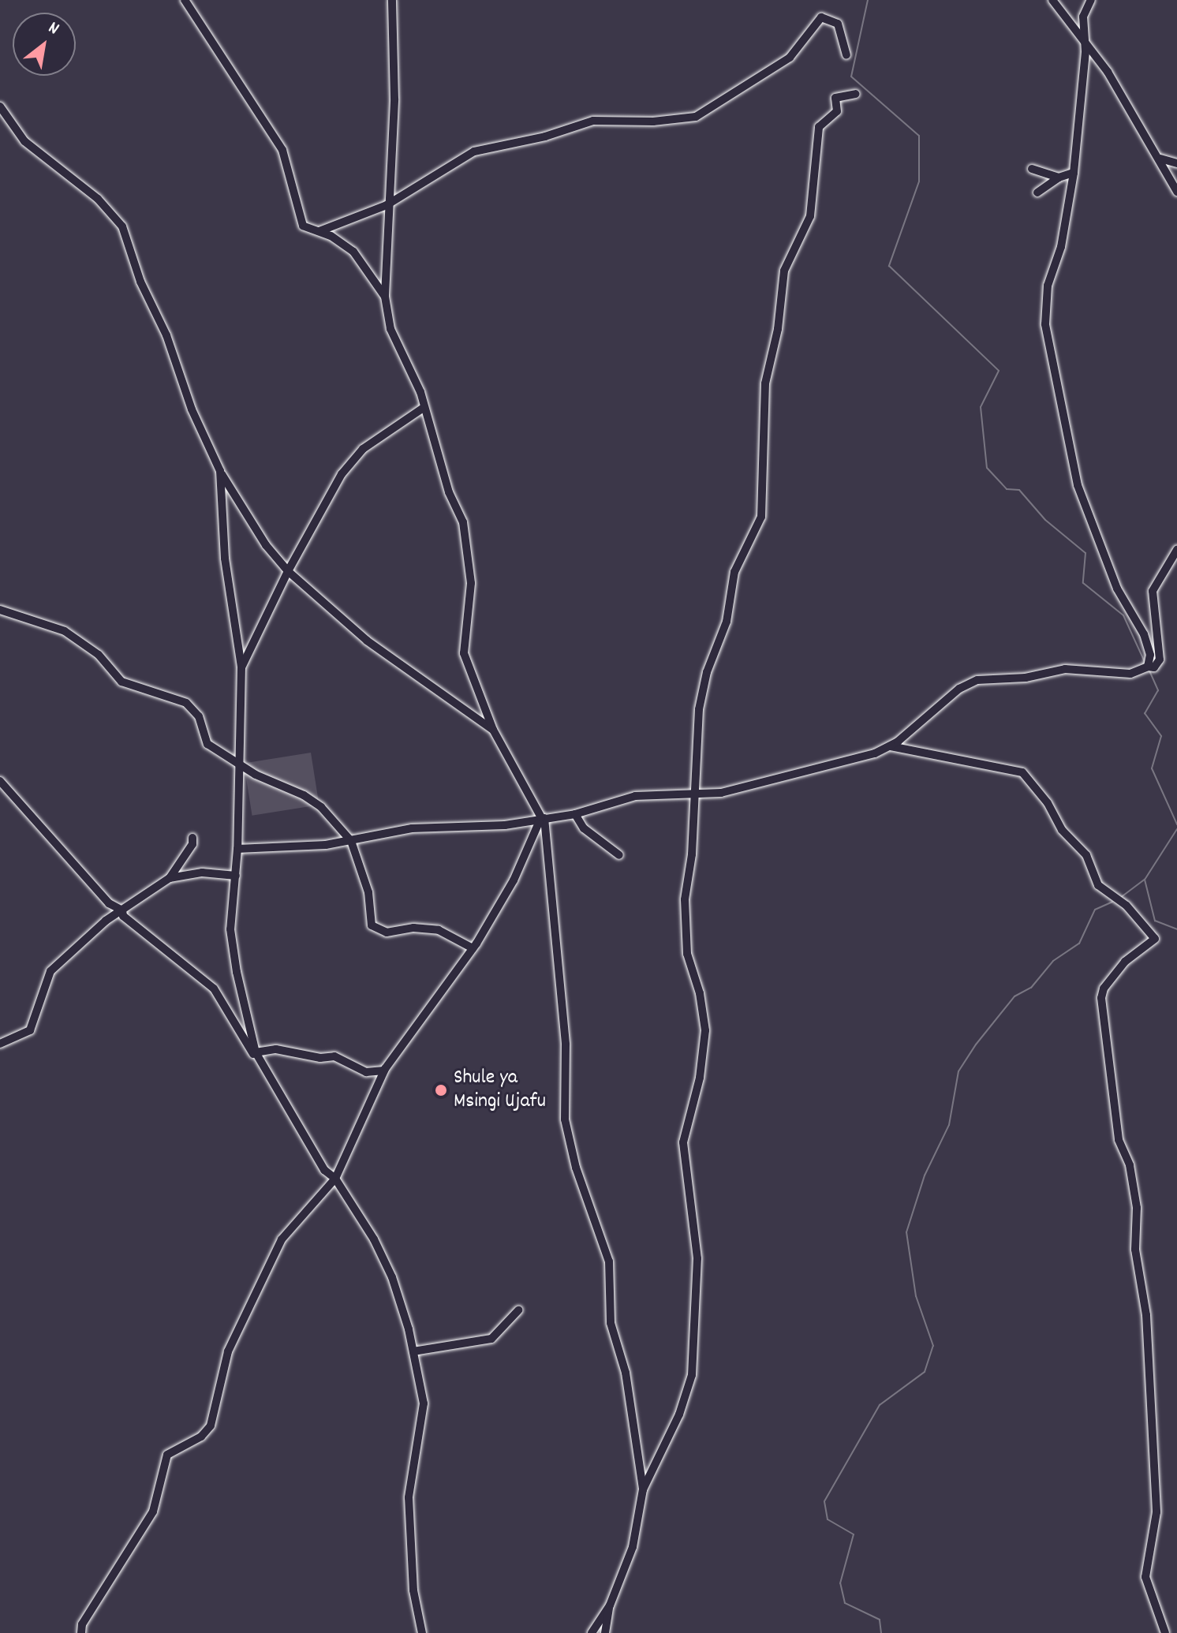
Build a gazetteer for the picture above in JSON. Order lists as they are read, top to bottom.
{
  "places": ["Shule ya Msingi Ujafu"],
  "north": "top right"
}
